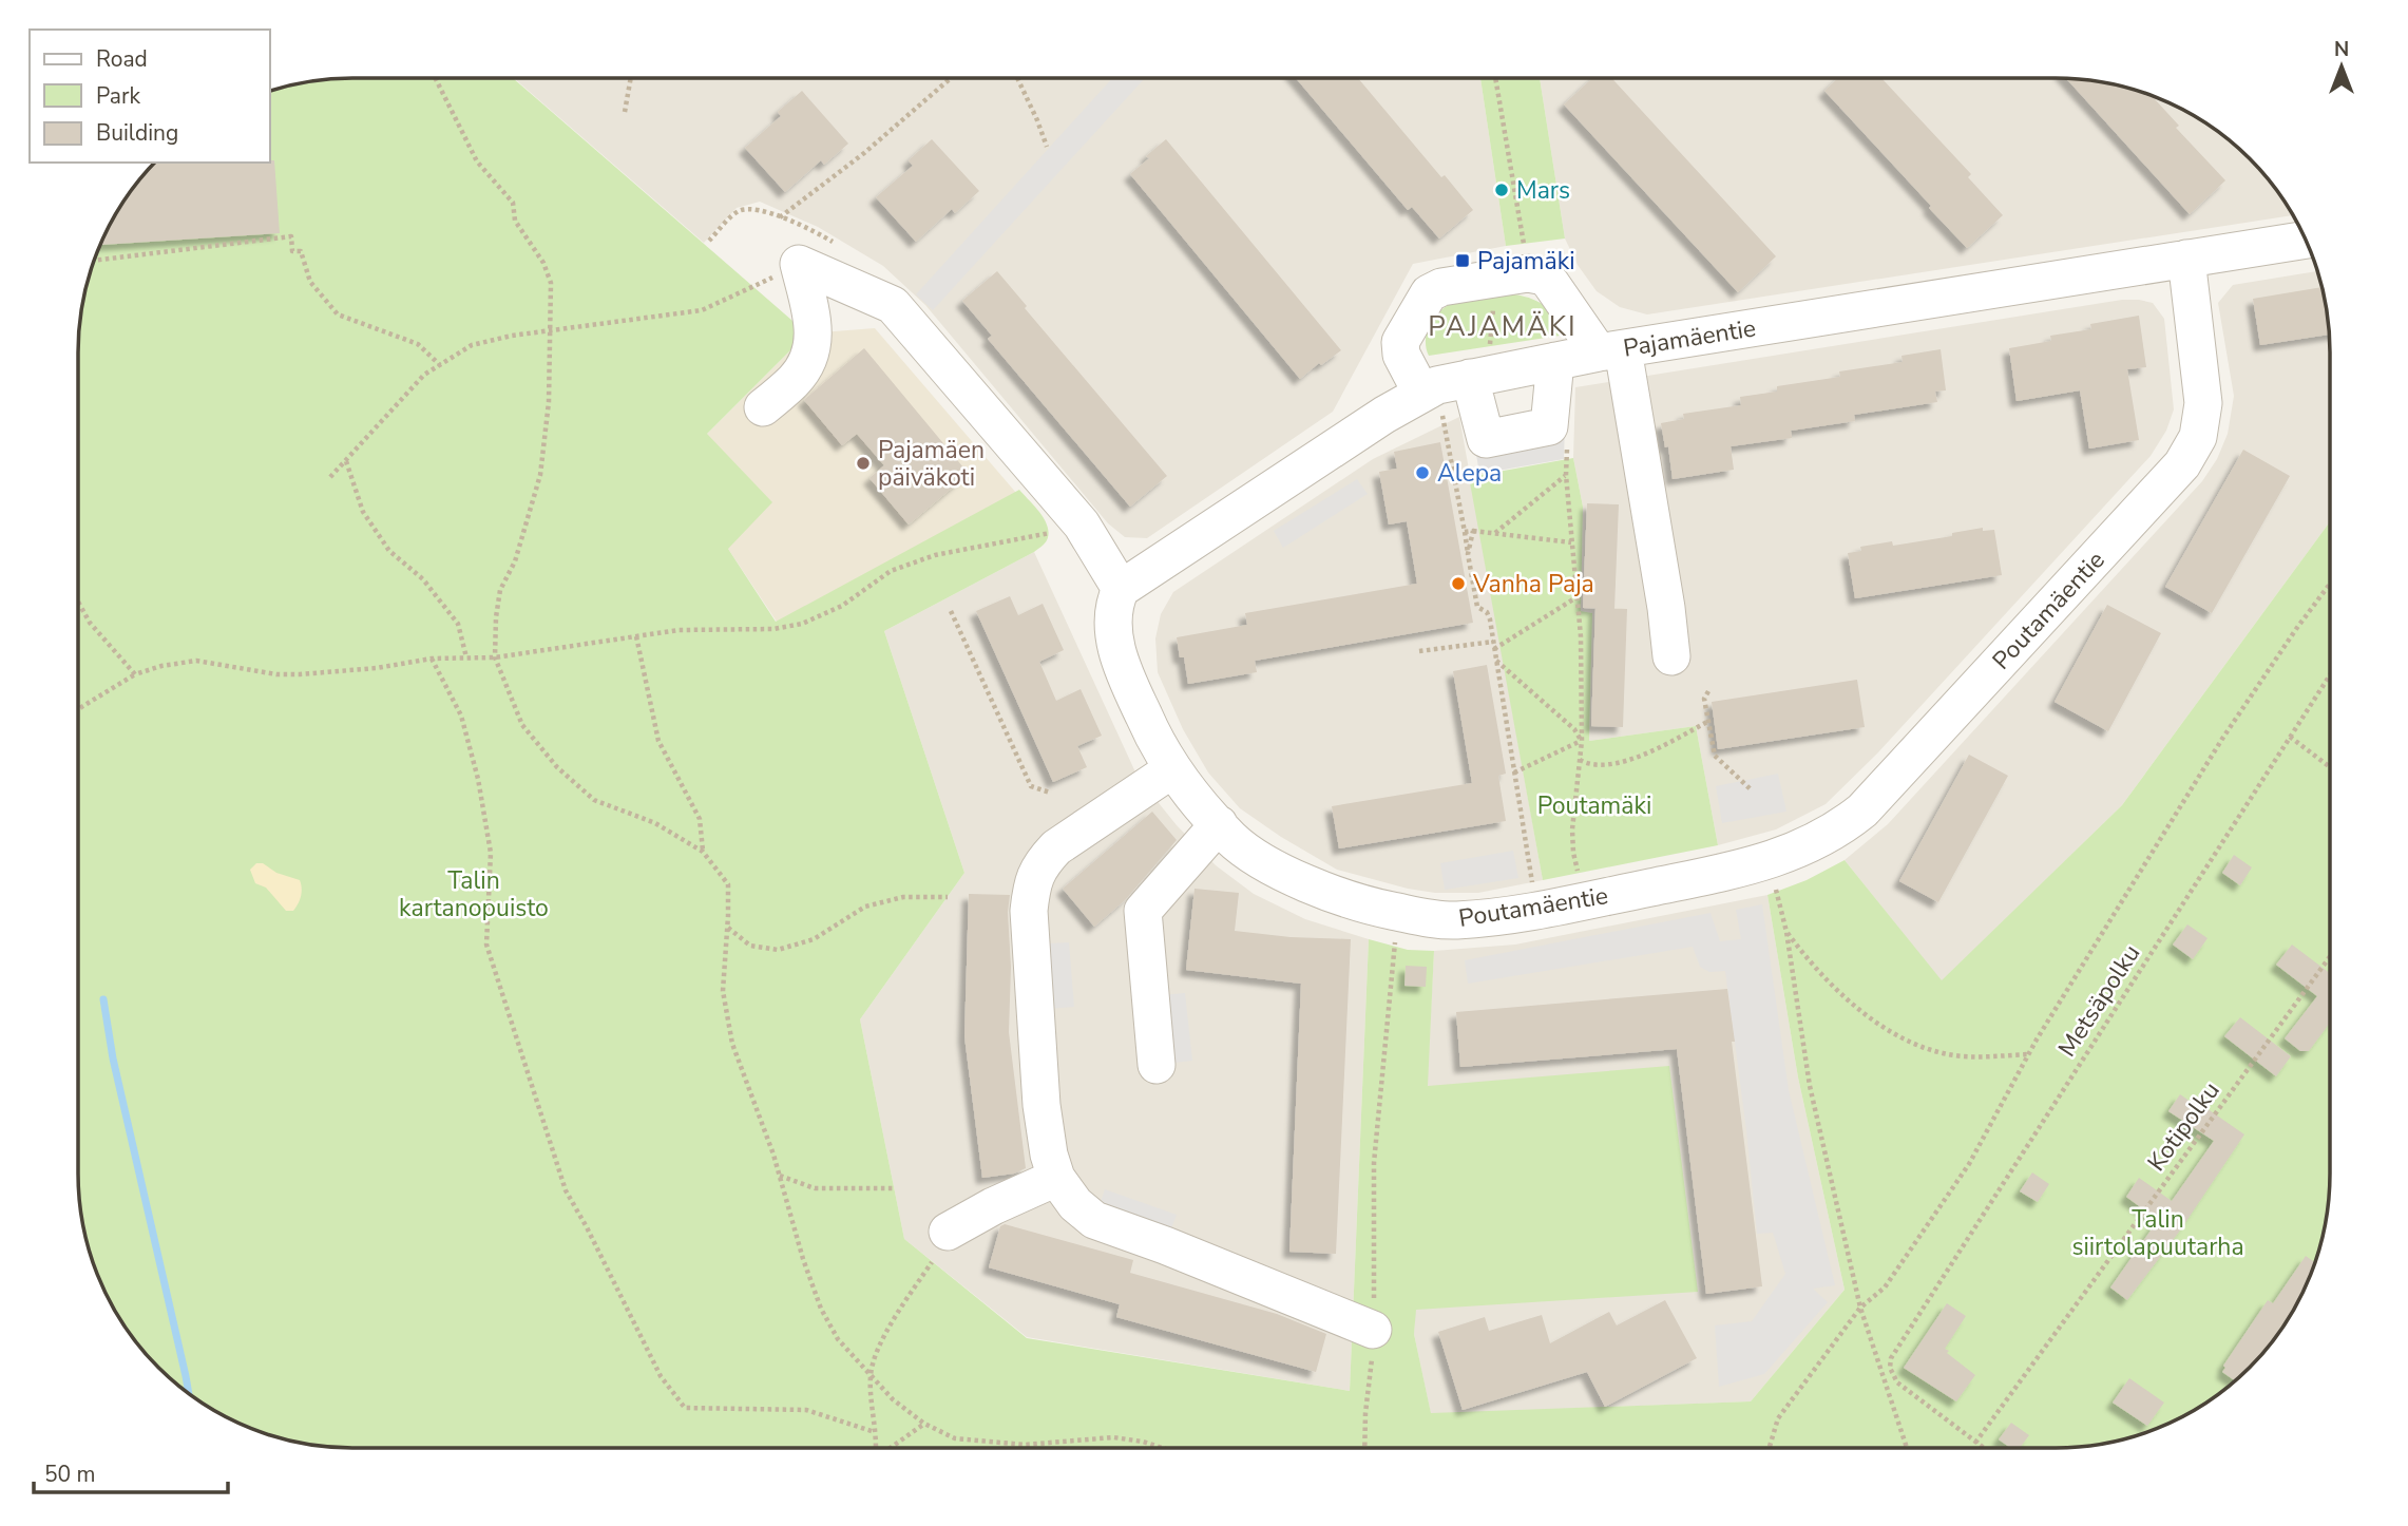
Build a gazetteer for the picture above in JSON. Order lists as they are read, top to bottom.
{
  "streets": {
    "street": ["Pajamäentie", "Poutamäentie"],
    "path": ["Metsäpolku", "Kotipolku"]
  },
  "crossings": [
    ["Pajamäentie", "Poutamäentie"],
    ["Metsäpolku", "Kotipolku"]
  ],
  "districts": ["PAJAMÄKI"],
  "parks": ["Poutamäki", "Talin kartanopuisto", "Talin siirtolapuutarha"],
  "places": {
    "other": [
      "Mars",
      "Pajamäen päiväkoti",
      "Alepa",
      "Vanha Paja"
    ],
    "transit": ["Pajamäki"]
  },
  "legend": ["Road", "Park", "Building"],
  "scale_bar": "50 m",
  "north": "top"
}
